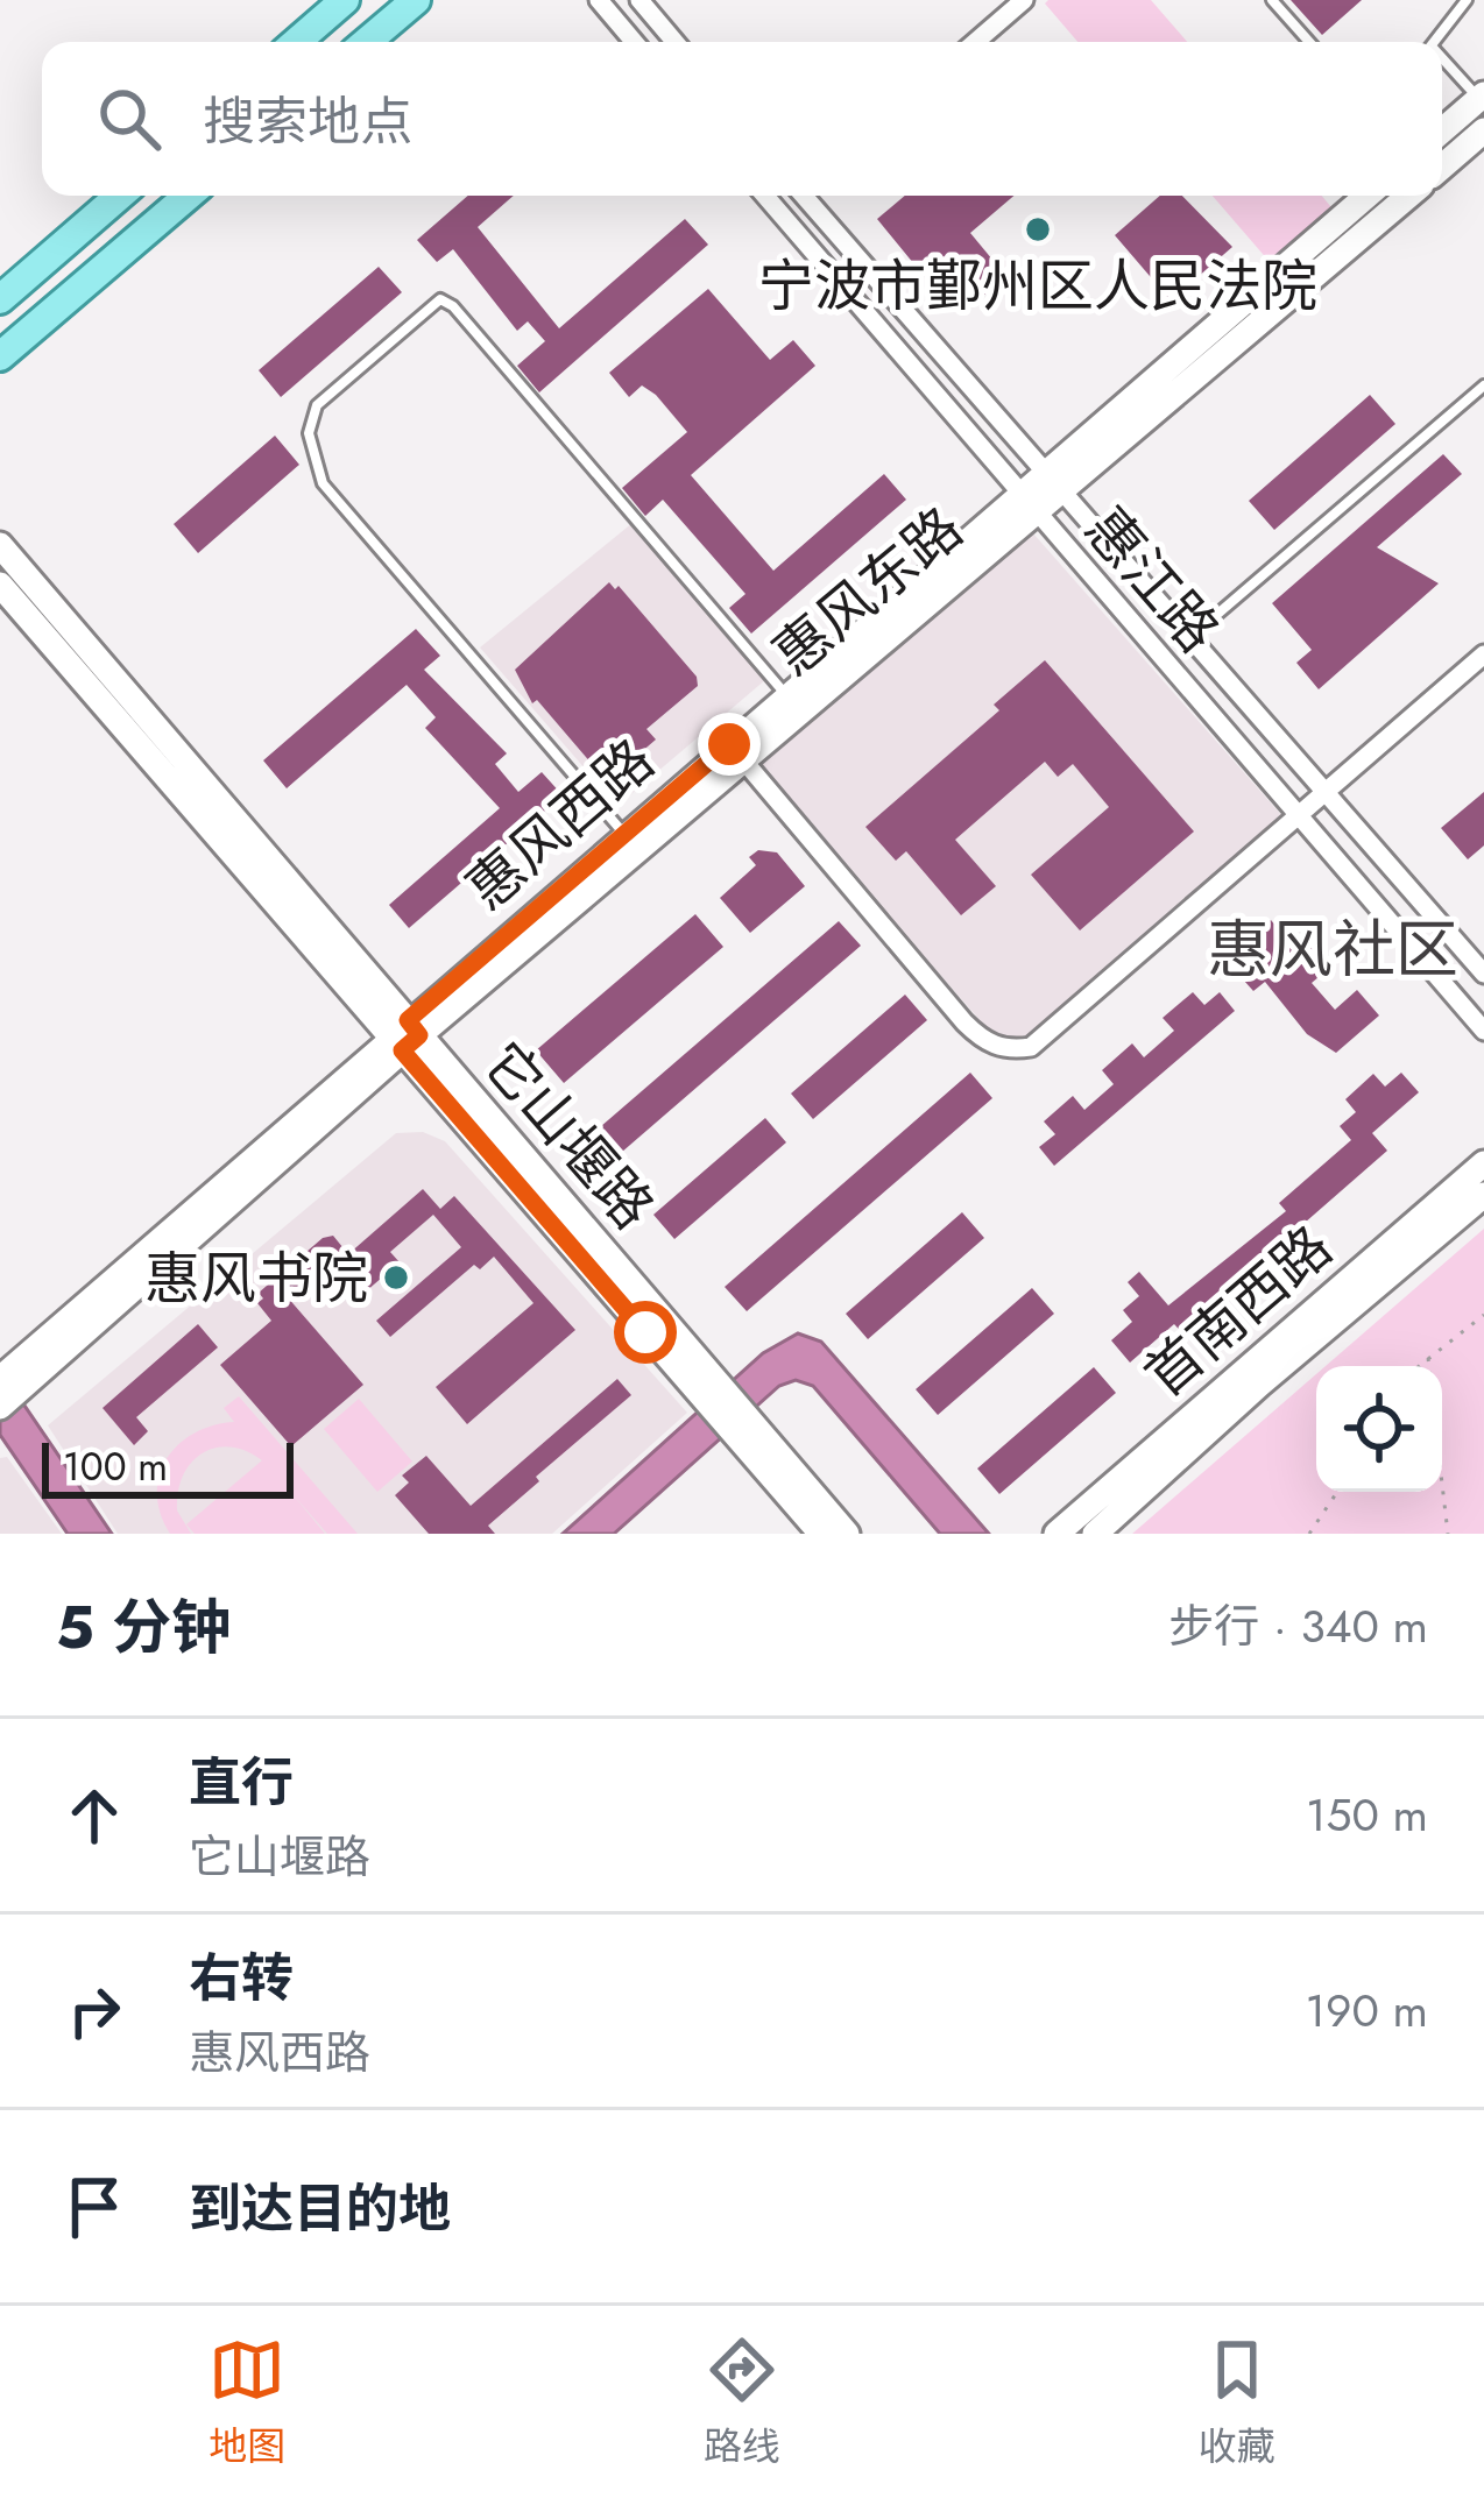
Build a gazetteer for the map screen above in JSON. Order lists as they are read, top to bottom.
{
  "streets": {
    "street": [
      "惠江路",
      "惠风西路",
      "它山堰路",
      "首南西路"
    ]
  },
  "crossings": [
    ["惠江路", "惠风西路"]
  ],
  "districts": ["惠风社区"],
  "places": ["宁波市鄞州区人民法院", "惠风书院"],
  "scale_bar": "100 m",
  "page": {
    "search": "搜索地点",
    "scale": "100 m",
    "heading": ["5 分钟", "步行 · 340 m"],
    "list": [
      ["直行", "它山堰路", "150 m"],
      ["右转", "惠风西路", "190 m"],
      "到达目的地"
    ],
    "nav": ["地图", "路线", "收藏"]
  }
}
